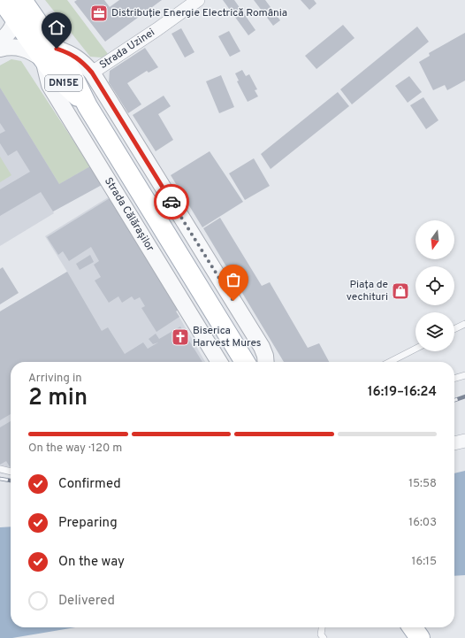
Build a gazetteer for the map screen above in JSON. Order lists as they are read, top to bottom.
{
  "streets": {
    "main road": ["DN15E", "Strada Călărașilor"],
    "street": ["Strada Uzinei"]
  },
  "crossings": [
    ["Strada Uzinei", "Strada Călărașilor"]
  ],
  "places": {
    "office": ["Distribuție Energie Electrică România"],
    "shop": ["Piața de vechituri"],
    "church": ["Biserica Harvest Mures"]
  },
  "north": "bottom",
  "page": {
    "heading": ["2 min", "Arriving in", "16:19–16:24"],
    "bar": "On the way · 120 m",
    "list": [
      ["Confirmed", "15:58"],
      ["Preparing", "16:03"],
      ["On the way", "16:15"],
      "Delivered"
    ]
  }
}
